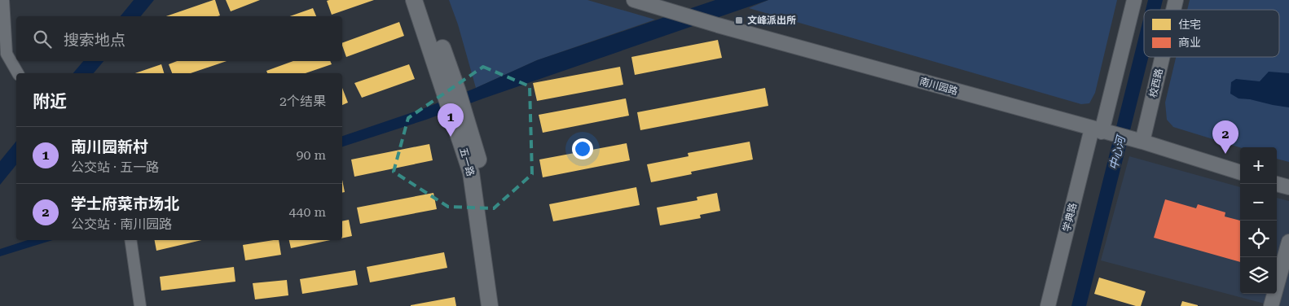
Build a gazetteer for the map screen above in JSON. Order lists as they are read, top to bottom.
{
  "streets": {
    "main road": ["五一路"],
    "street": ["校西路", "南川园路", "学典路"]
  },
  "crossings": [
    ["校西路", "南川园路"],
    ["南川园路", "学典路"]
  ],
  "water": ["中心河"],
  "places": {
    "transit": ["文峰派出所"]
  },
  "legend": ["住宅", "商业"],
  "page": {
    "search": "搜索地点",
    "heading": ["附近", "2个结果"],
    "pins": ["1", "2"],
    "list": [
      {
        "mark": "1",
        "name": "南川园新村",
        "note": "公交站 · 五一路",
        "value": "90 m"
      },
      {
        "mark": "2",
        "name": "学士府菜市场北",
        "note": "公交站 · 南川园路",
        "value": "440 m"
      }
    ],
    "map_buttons": ["+", "−"]
  }
}
